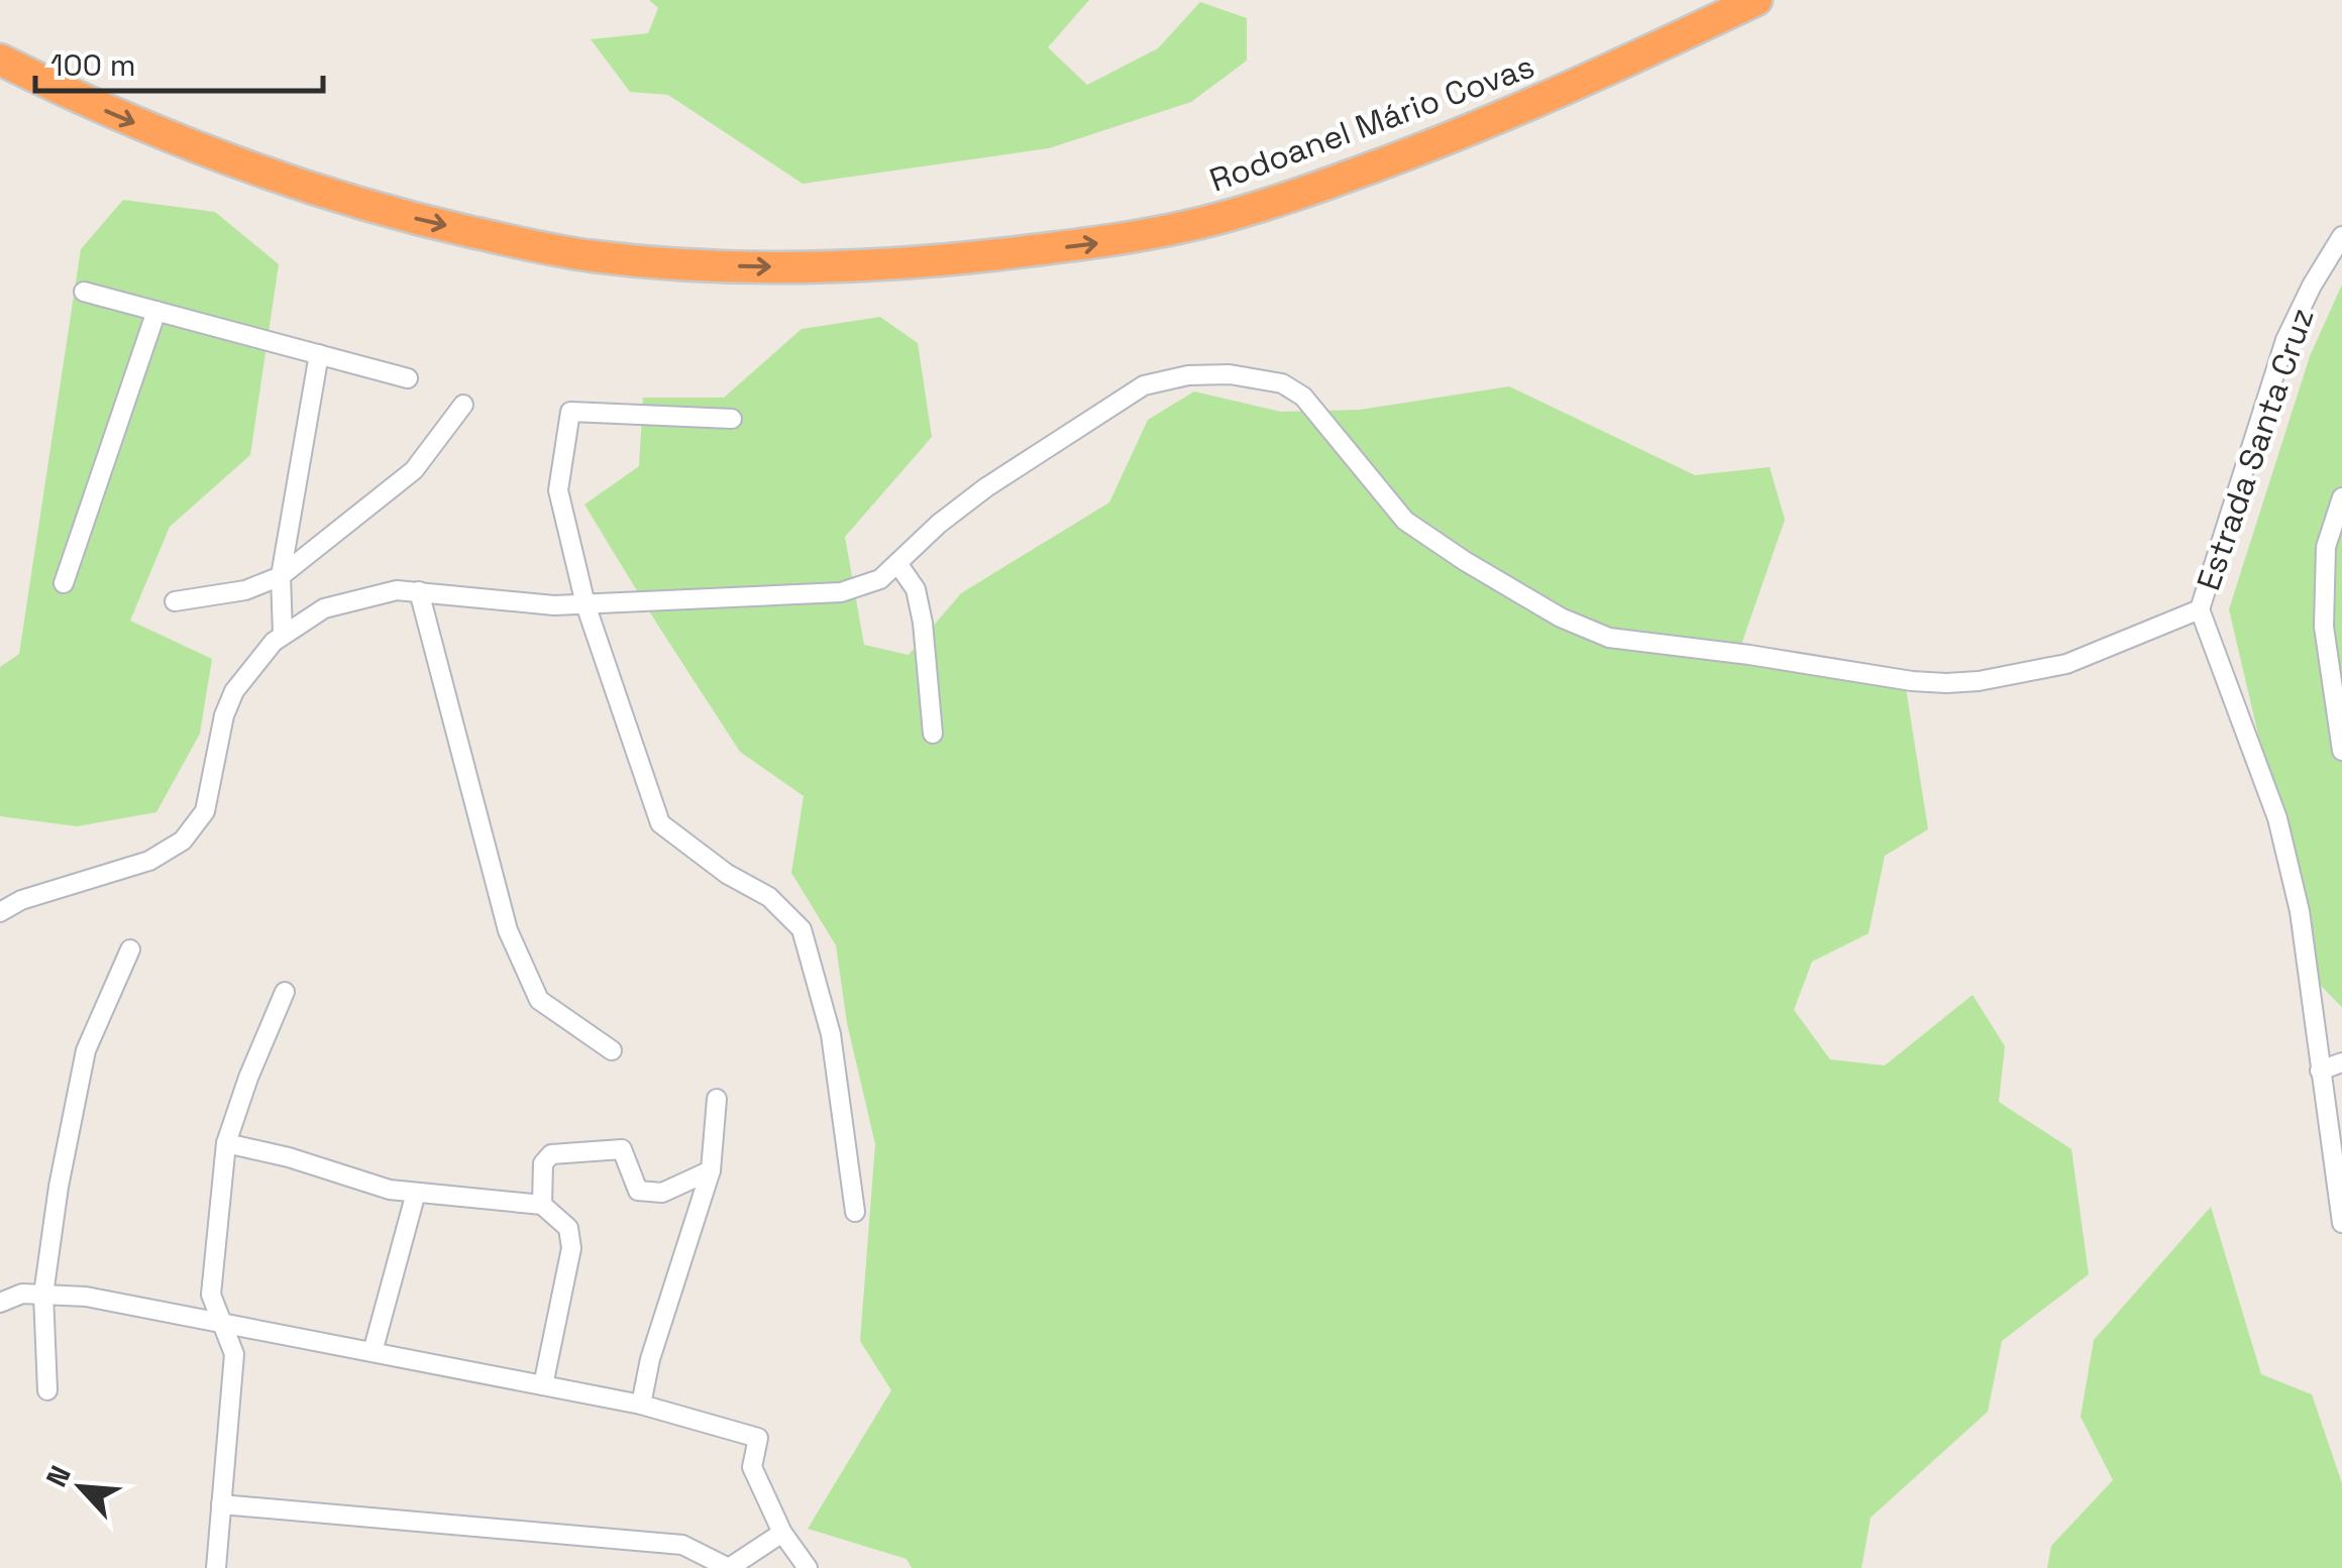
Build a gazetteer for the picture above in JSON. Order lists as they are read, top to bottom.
{
  "streets": {
    "highway": ["Rodoanel Mário Covas"],
    "street": ["Estrada Santa Cruz"]
  },
  "one_way": ["Rodoanel Mário Covas"],
  "scale_bar": "100 m",
  "north": "top left"
}
